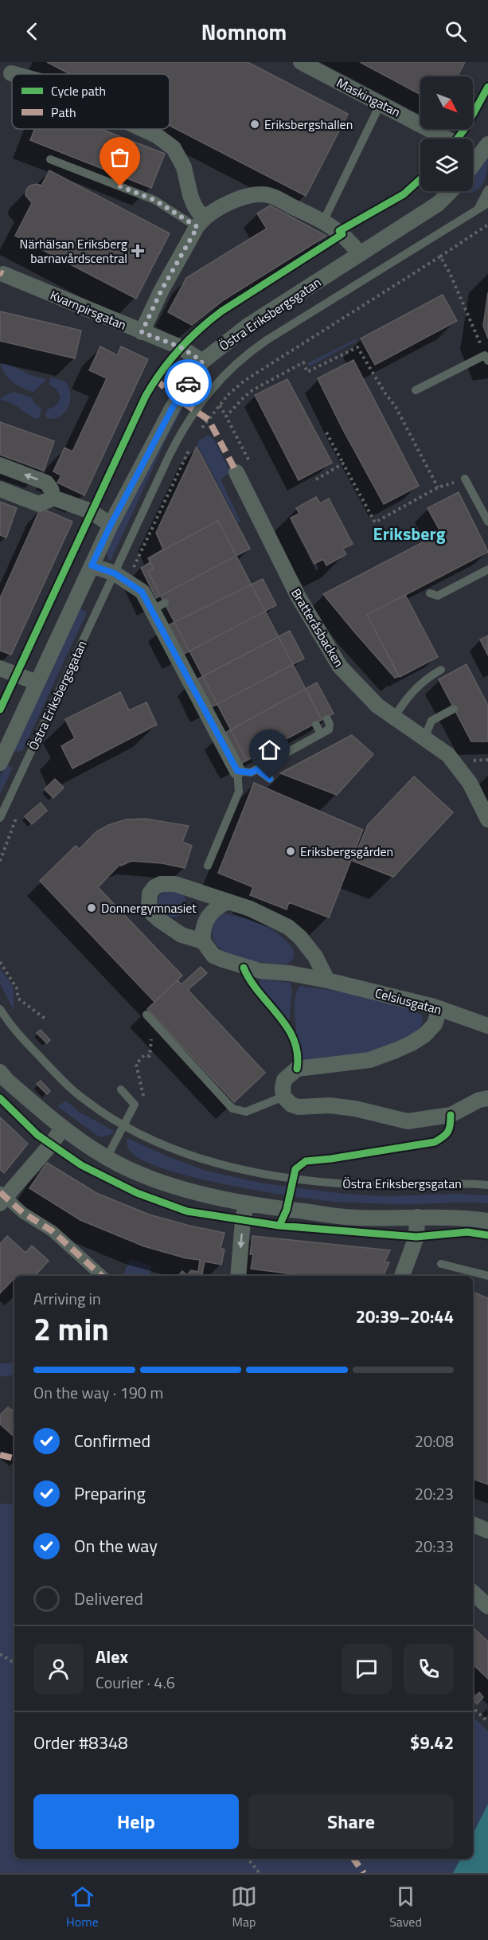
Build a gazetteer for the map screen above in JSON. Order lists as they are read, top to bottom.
{
  "streets": {
    "street": [
      "Maskingatan",
      "Kvarnpirsgatan",
      "Östra Eriksbergsgatan",
      "Bratteråsbacken",
      "Celsiusgatan"
    ]
  },
  "crossings": [
    ["Kvarnpirsgatan", "Östra Eriksbergsgatan"]
  ],
  "districts": ["Eriksberg"],
  "places": {
    "other": ["Eriksbergshallen", "Eriksbergsgården", "Donnergymnasiet"],
    "health": ["Närhälsan Eriksberg barnavårdscentral"]
  },
  "legend": ["Cycle path", "Path"],
  "north": "bottom right",
  "page": {
    "header": "Nomnom",
    "heading": ["2 min", "Arriving in", "20:39–20:44"],
    "panel": [
      "Alex",
      "Courier · 4.6",
      "Order #8348",
      "$9.42"
    ],
    "bar": "On the way · 190 m",
    "list": [
      ["Confirmed", "20:08"],
      ["Preparing", "20:23"],
      ["On the way", "20:33"],
      "Delivered"
    ],
    "buttons": ["Help", "Share"],
    "tabs": ["Home", "Map", "Saved"]
  }
}
